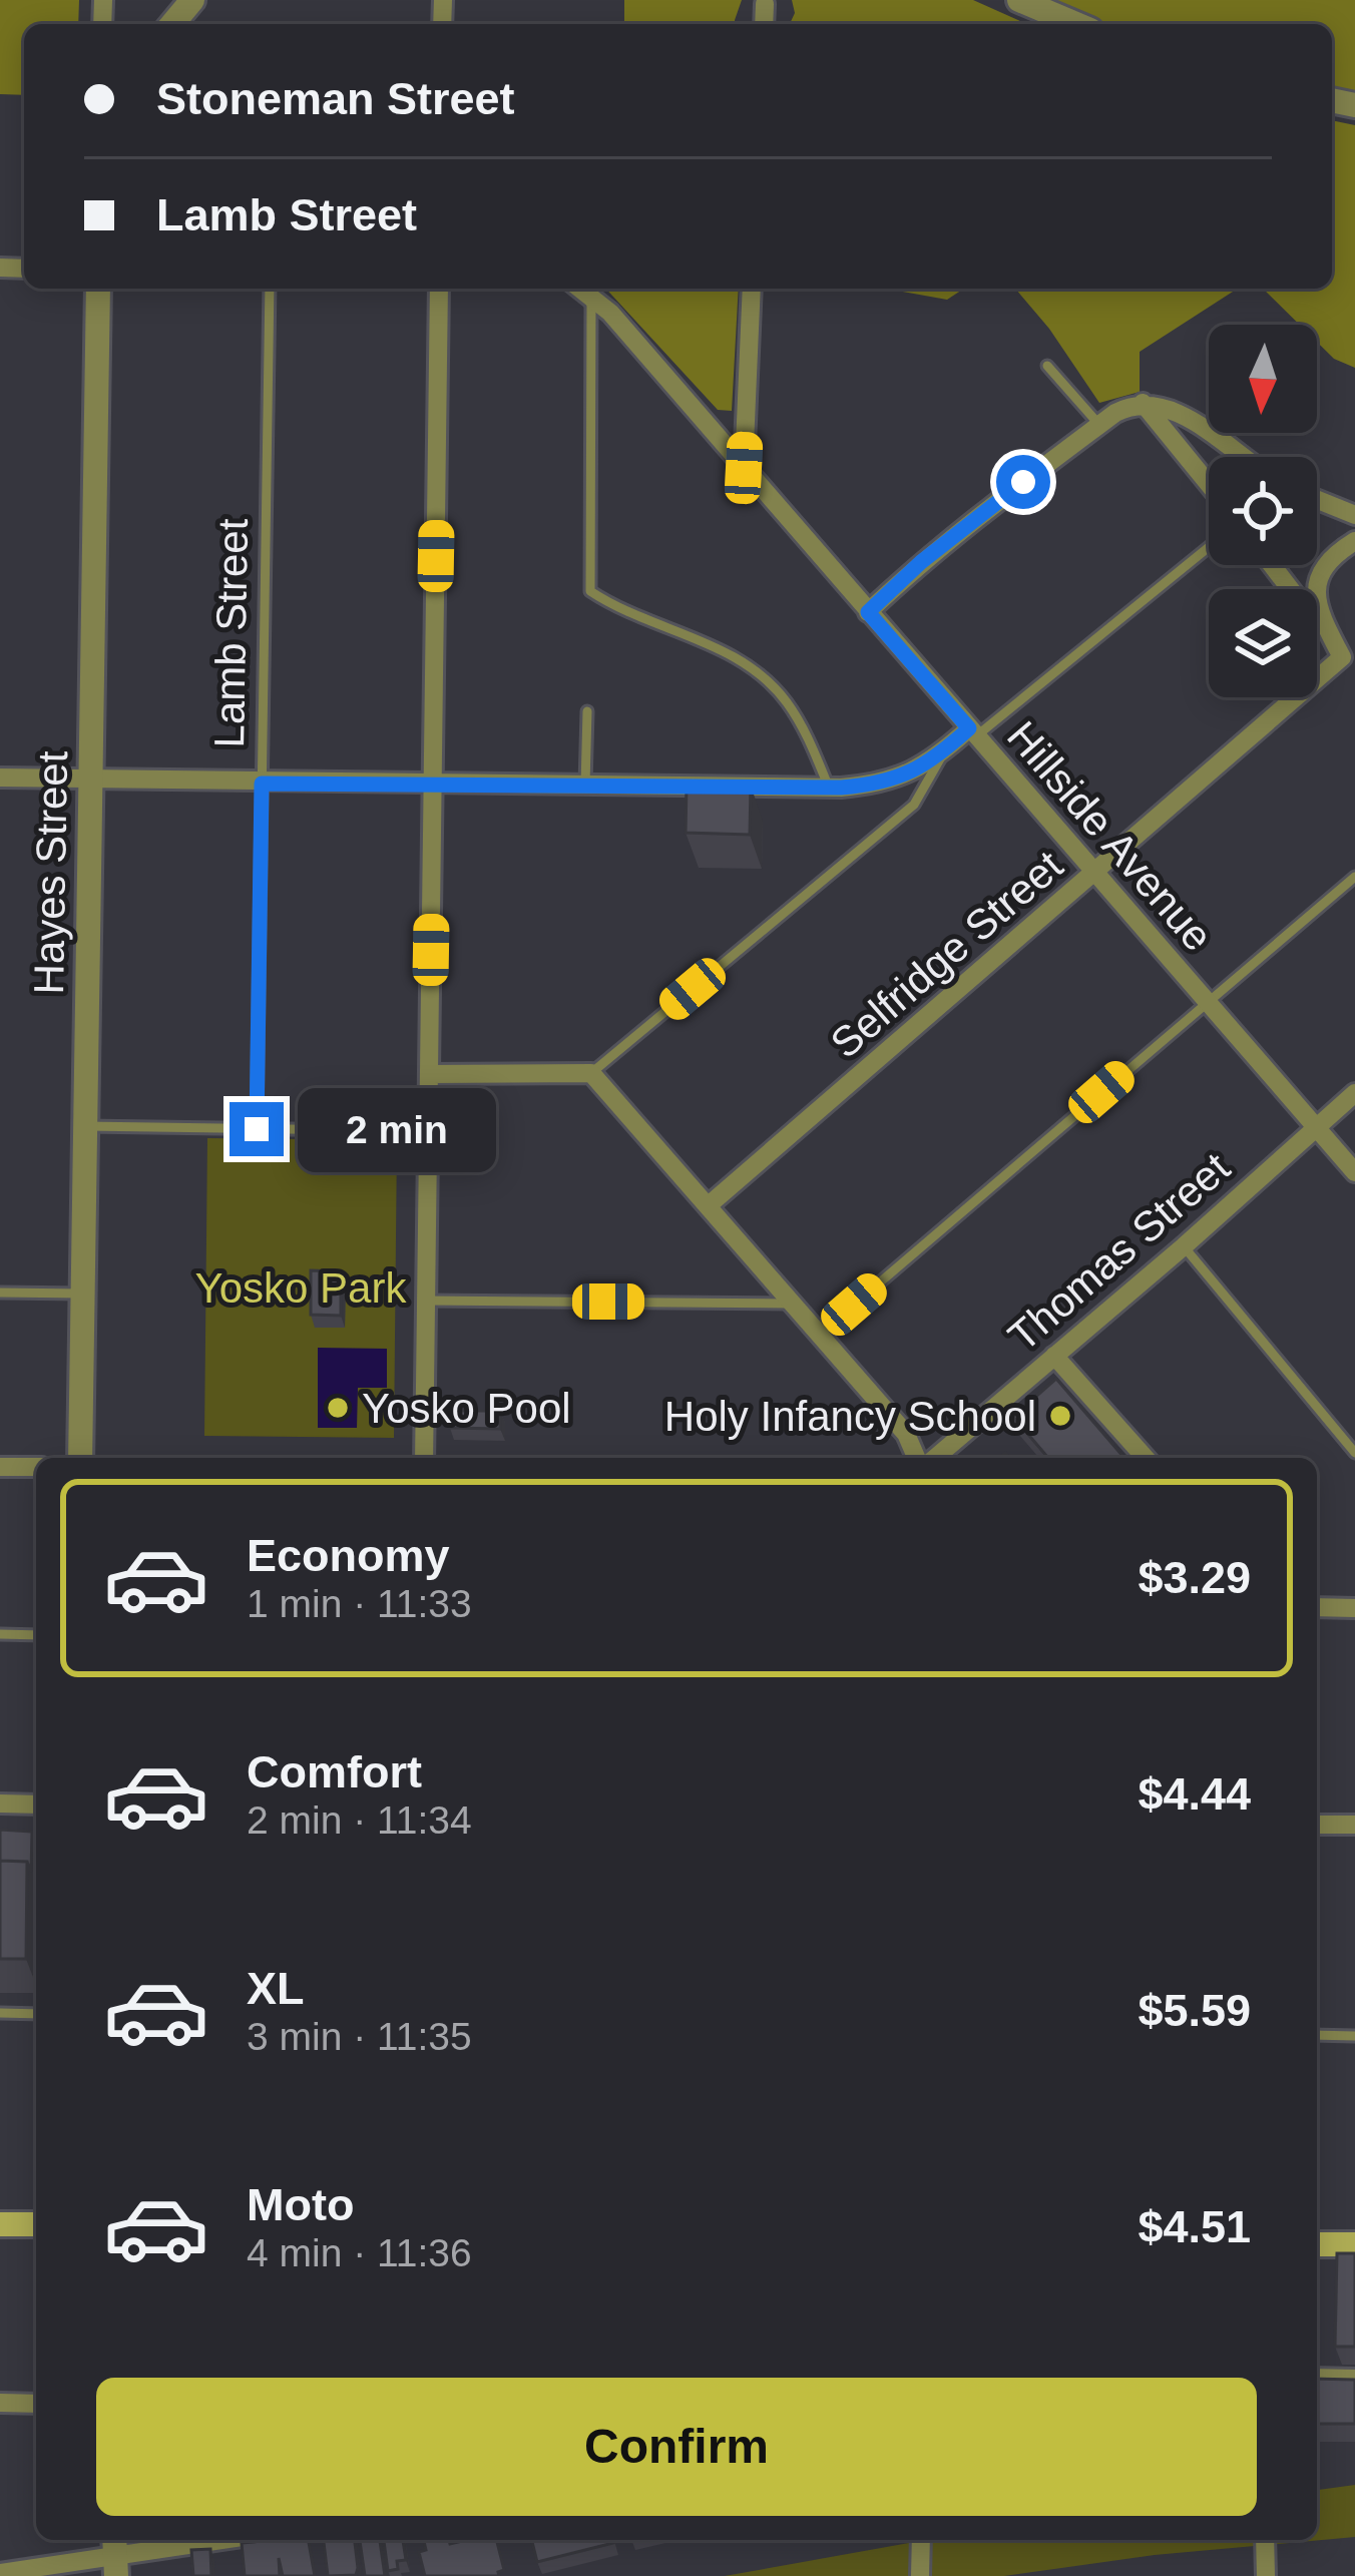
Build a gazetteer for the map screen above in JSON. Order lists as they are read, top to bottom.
{
  "streets": {
    "street": [
      "Hillside Avenue",
      "Hayes Street",
      "Selfridge Street",
      "Thomas Street"
    ],
    "lane": ["Lamb Street"]
  },
  "crossings": [
    ["Hillside Avenue", "Selfridge Street"],
    ["Hillside Avenue", "Thomas Street"]
  ],
  "parks": ["Yosko Park"],
  "places": ["Yosko Pool", "Holy Infancy School"],
  "north": "bottom",
  "page": {
    "banner": ["Stoneman Street", "Lamb Street"],
    "bubble": "2 min",
    "list": [
      {
        "name": "Economy",
        "note": "1 min · 11:33",
        "value": "$3.29"
      },
      {
        "name": "Comfort",
        "note": "2 min · 11:34",
        "value": "$4.44"
      },
      {
        "name": "XL",
        "note": "3 min · 11:35",
        "value": "$5.59"
      },
      {
        "name": "Moto",
        "note": "4 min · 11:36",
        "value": "$4.51"
      }
    ],
    "buttons": "Confirm"
  }
}
